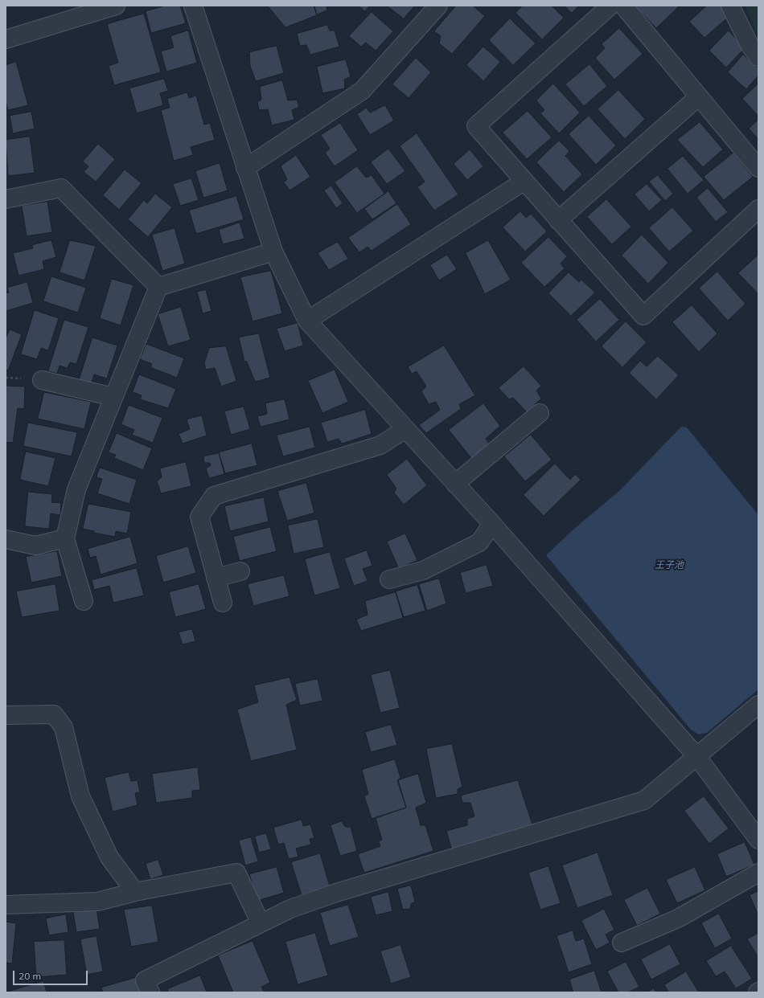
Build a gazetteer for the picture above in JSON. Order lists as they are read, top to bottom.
{
  "water": ["王子池"],
  "scale_bar": "20 m"
}
